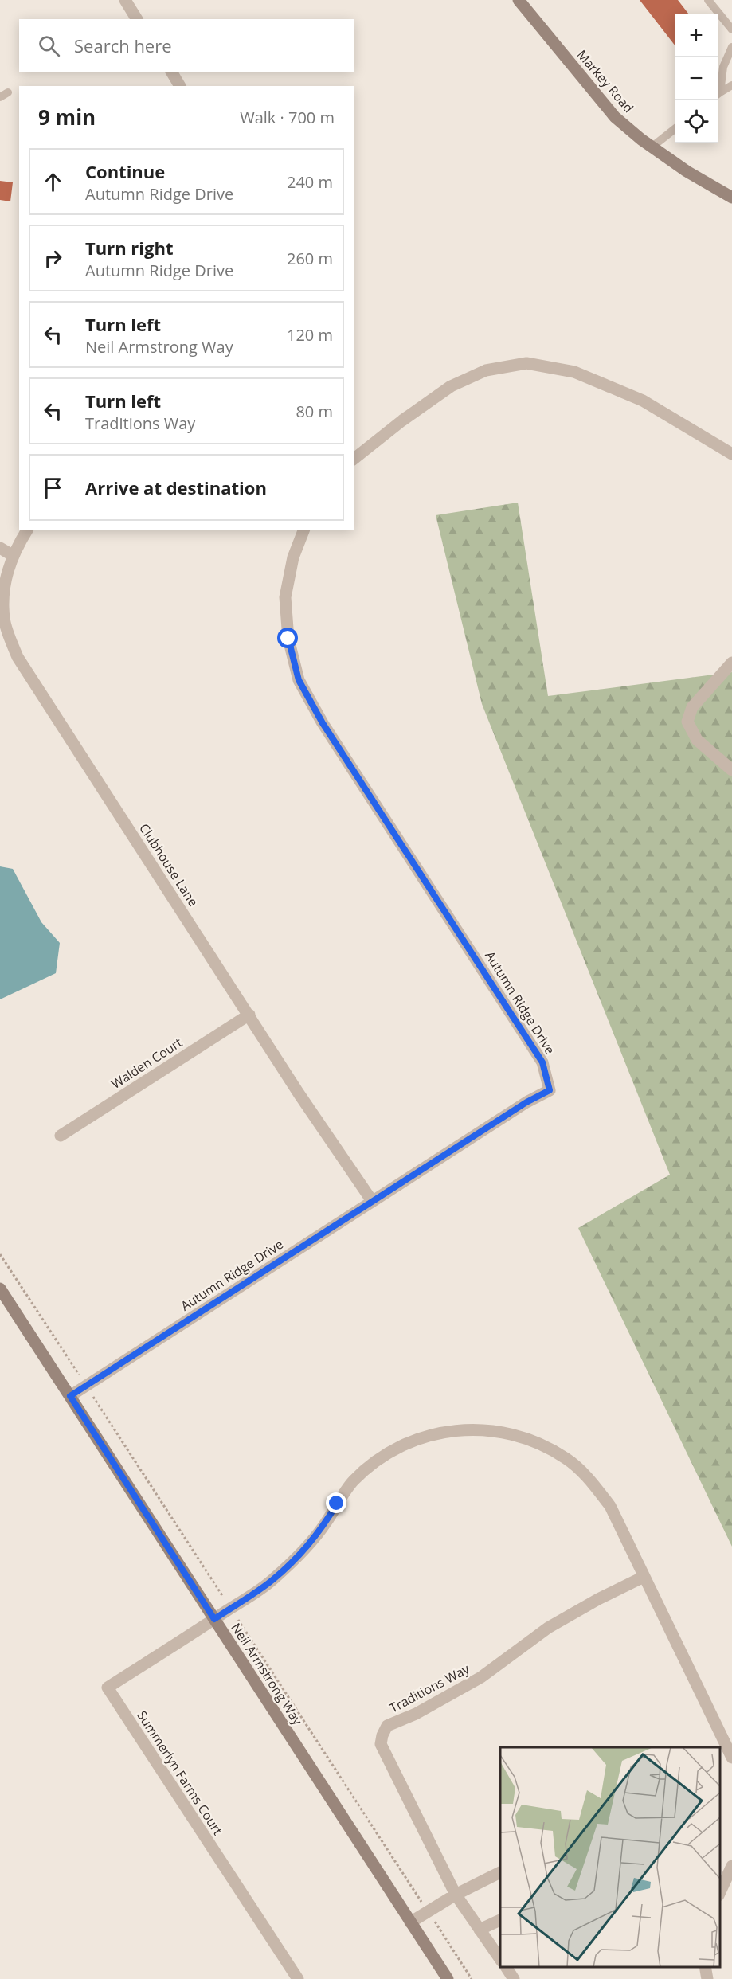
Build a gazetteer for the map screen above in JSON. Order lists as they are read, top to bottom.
{
  "streets": {
    "main road": ["Markey Road", "Neil Armstrong Way"],
    "street": [
      "Clubhouse Lane",
      "Autumn Ridge Drive",
      "Walden Court",
      "Traditions Way",
      "Summerlyn Farms Court"
    ]
  },
  "crossings": [
    ["Clubhouse Lane", "Autumn Ridge Drive"],
    ["Clubhouse Lane", "Walden Court"],
    ["Autumn Ridge Drive", "Neil Armstrong Way"],
    ["Neil Armstrong Way", "Summerlyn Farms Court"]
  ],
  "page": {
    "map_buttons": ["+", "−"],
    "search": "Search here",
    "heading": ["9 min", "Walk · 700 m"],
    "list": [
      ["Continue", "Autumn Ridge Drive", "240 m"],
      ["Turn right", "Autumn Ridge Drive", "260 m"],
      ["Turn left", "Neil Armstrong Way", "120 m"],
      ["Turn left", "Traditions Way", "80 m"],
      "Arrive at destination"
    ]
  }
}
